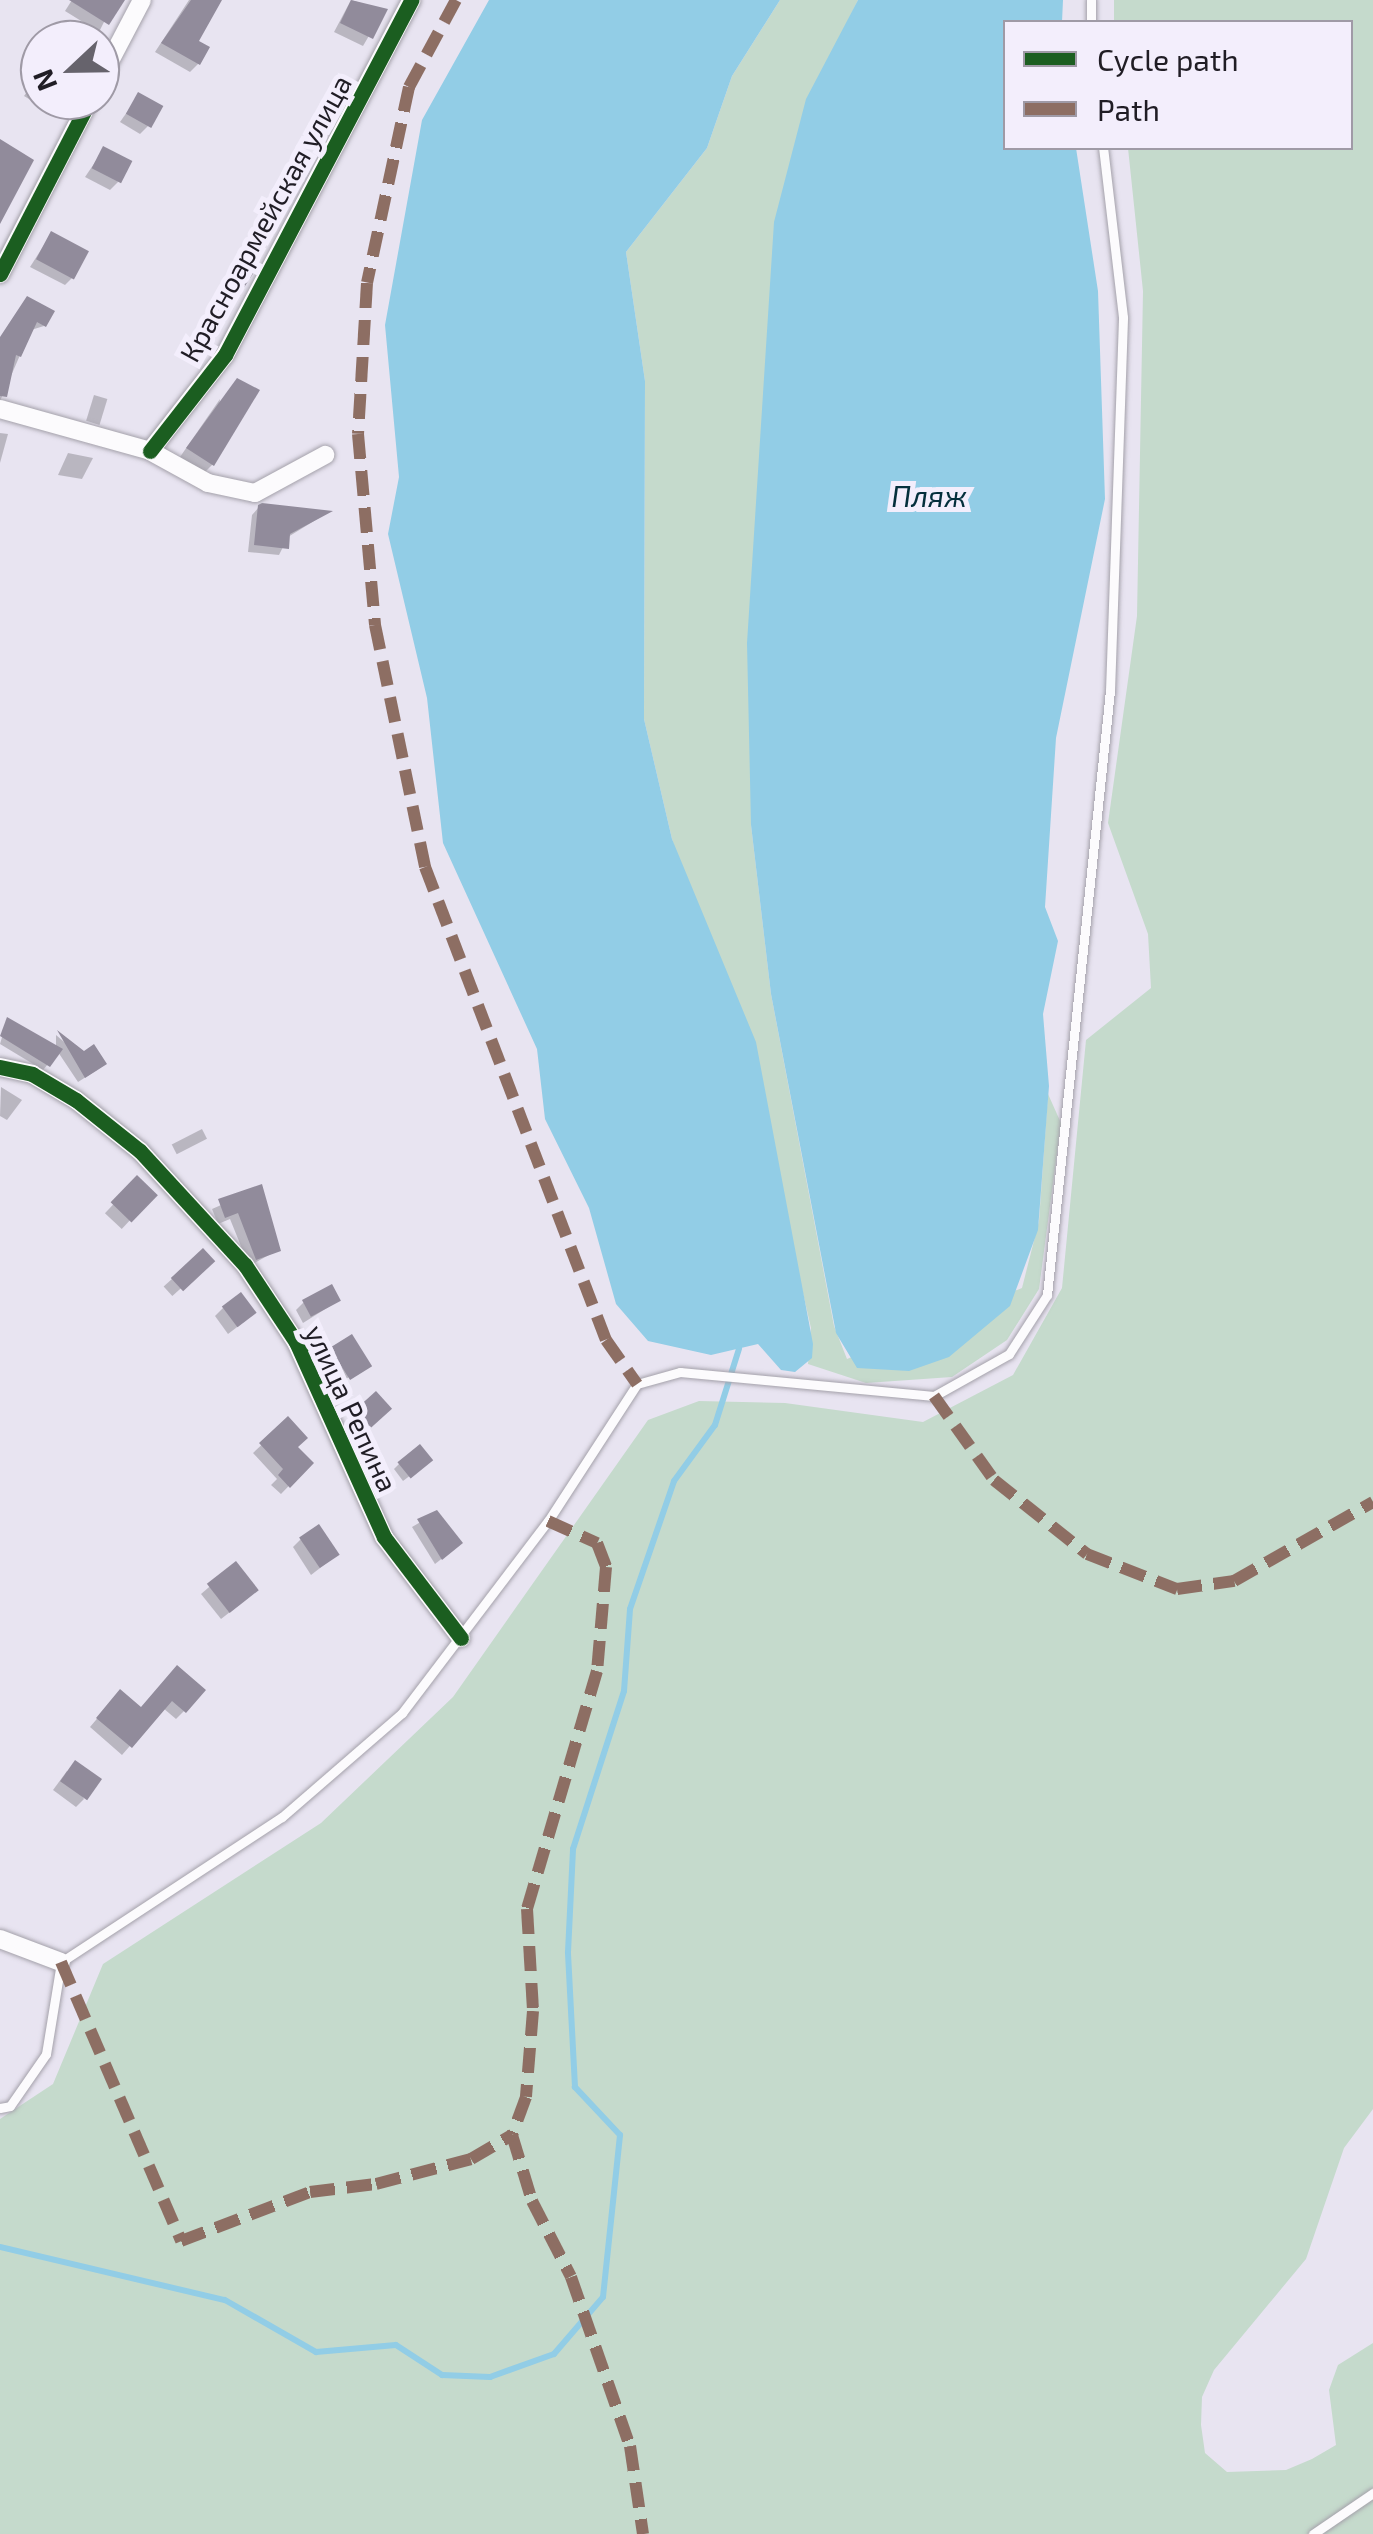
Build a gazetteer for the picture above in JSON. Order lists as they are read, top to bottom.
{
  "streets": {
    "street": ["Красноармейская улица", "улица Репина"]
  },
  "water": ["Пляж"],
  "legend": ["Cycle path", "Path"],
  "north": "left"
}
